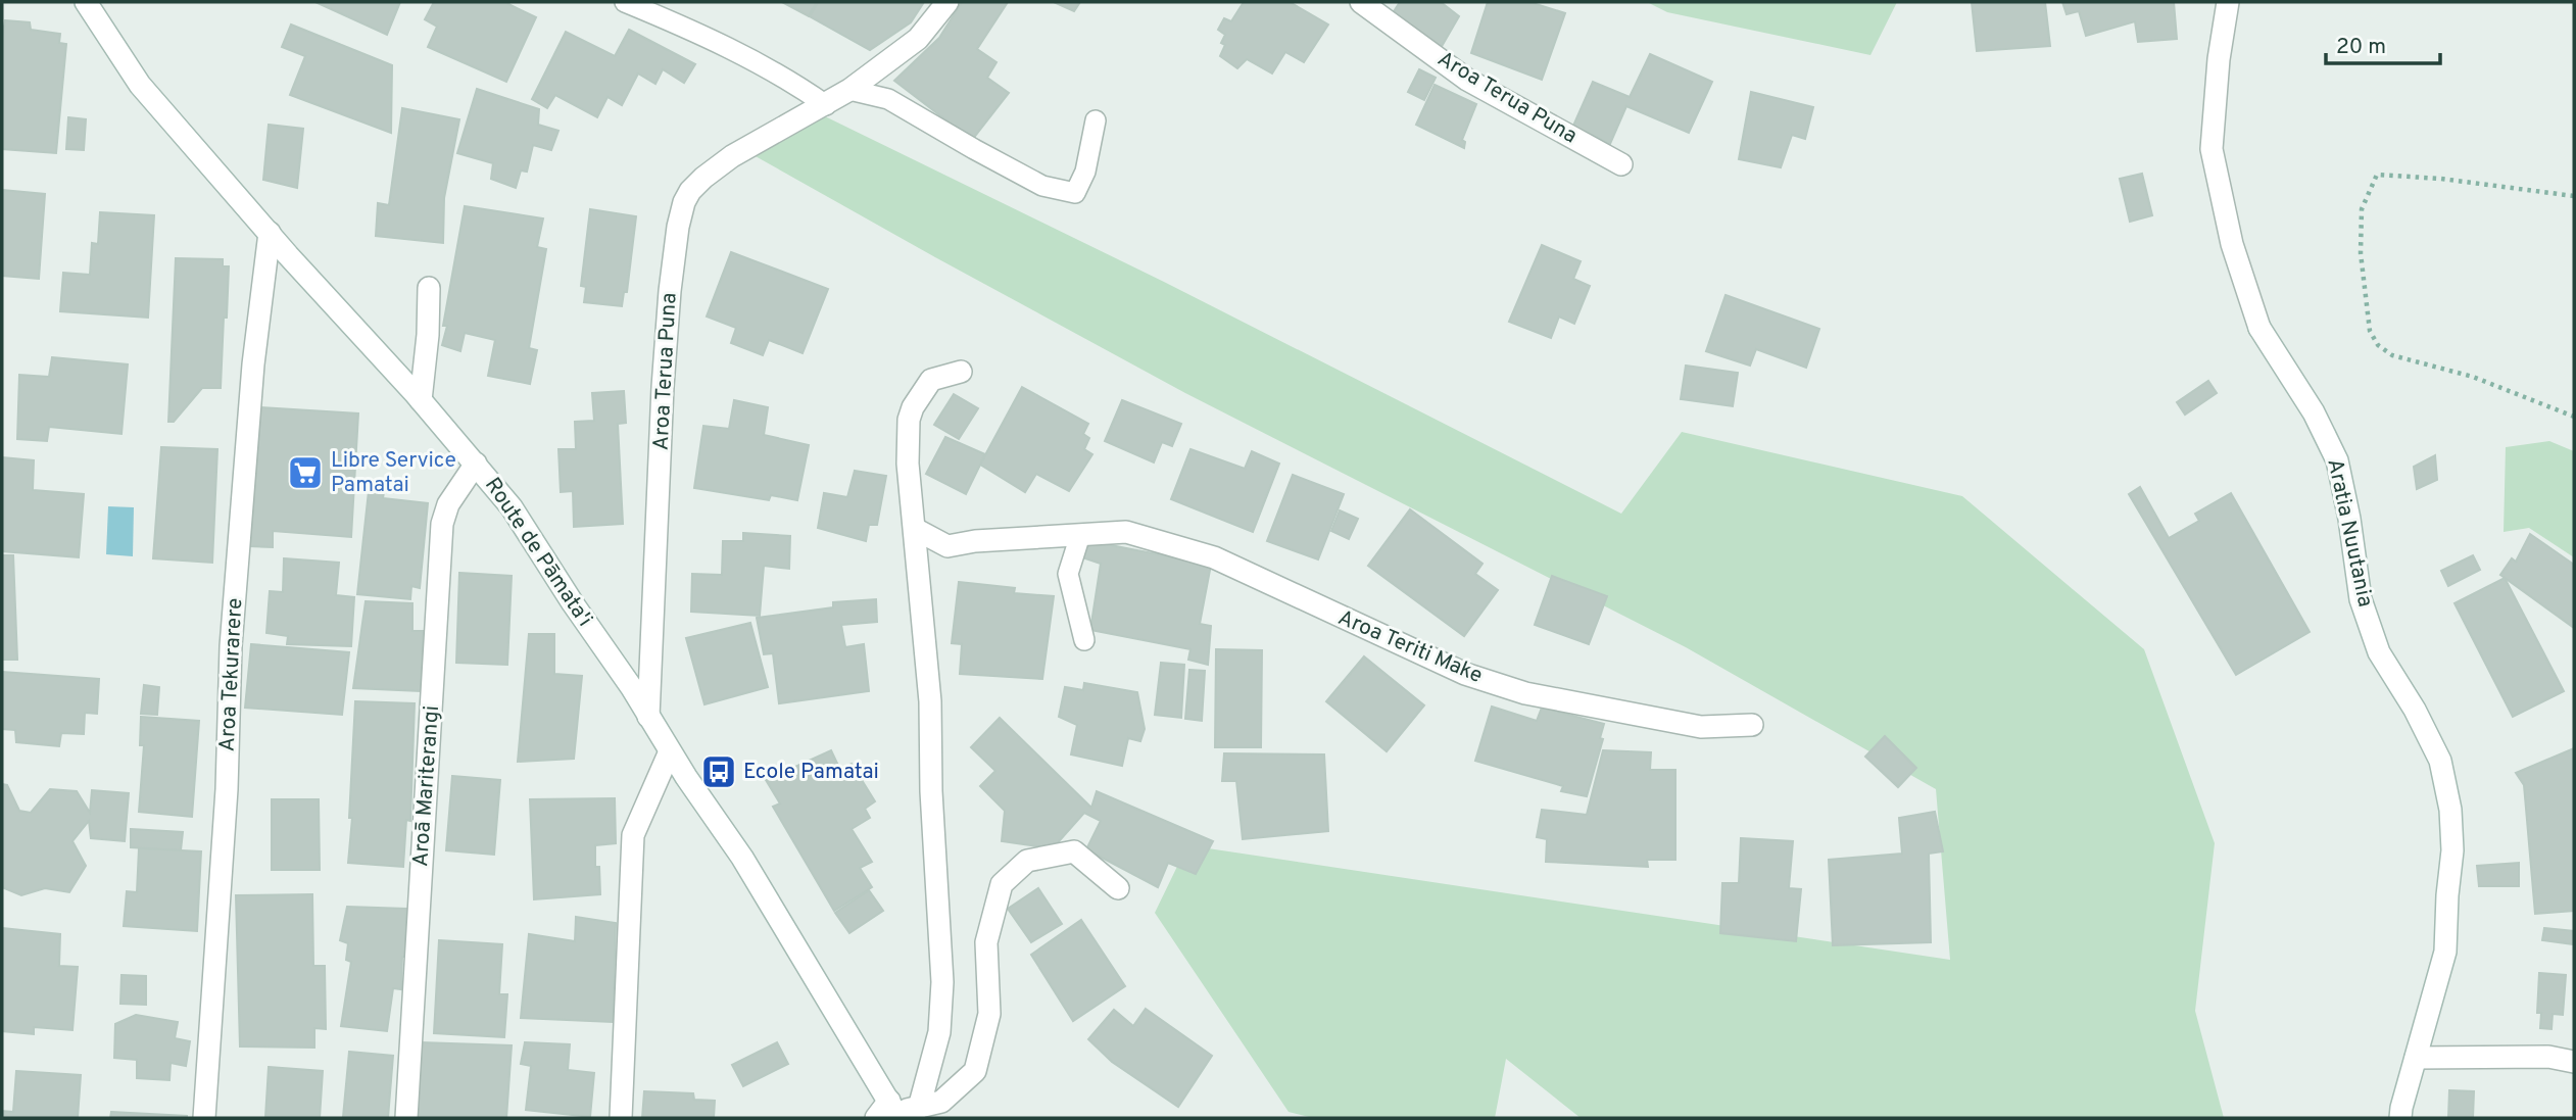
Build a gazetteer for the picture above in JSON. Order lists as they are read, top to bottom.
{
  "streets": {
    "street": [
      "Aroa Terua Puna",
      "Aratia Nuutania",
      "Route de Pāmata'i",
      "Aroa Teriti Make",
      "Aroa Tekurarere",
      "Aroā Mariterangi"
    ]
  },
  "crossings": [
    ["Aroa Terua Puna", "Route de Pāmata'i"],
    ["Route de Pāmata'i", "Aroa Tekurarere"],
    ["Route de Pāmata'i", "Aroā Mariterangi"]
  ],
  "places": {
    "supermarket": ["Libre Service Pamatai"],
    "bus stop": ["Ecole Pamatai"]
  },
  "scale_bar": "20 m"
}
